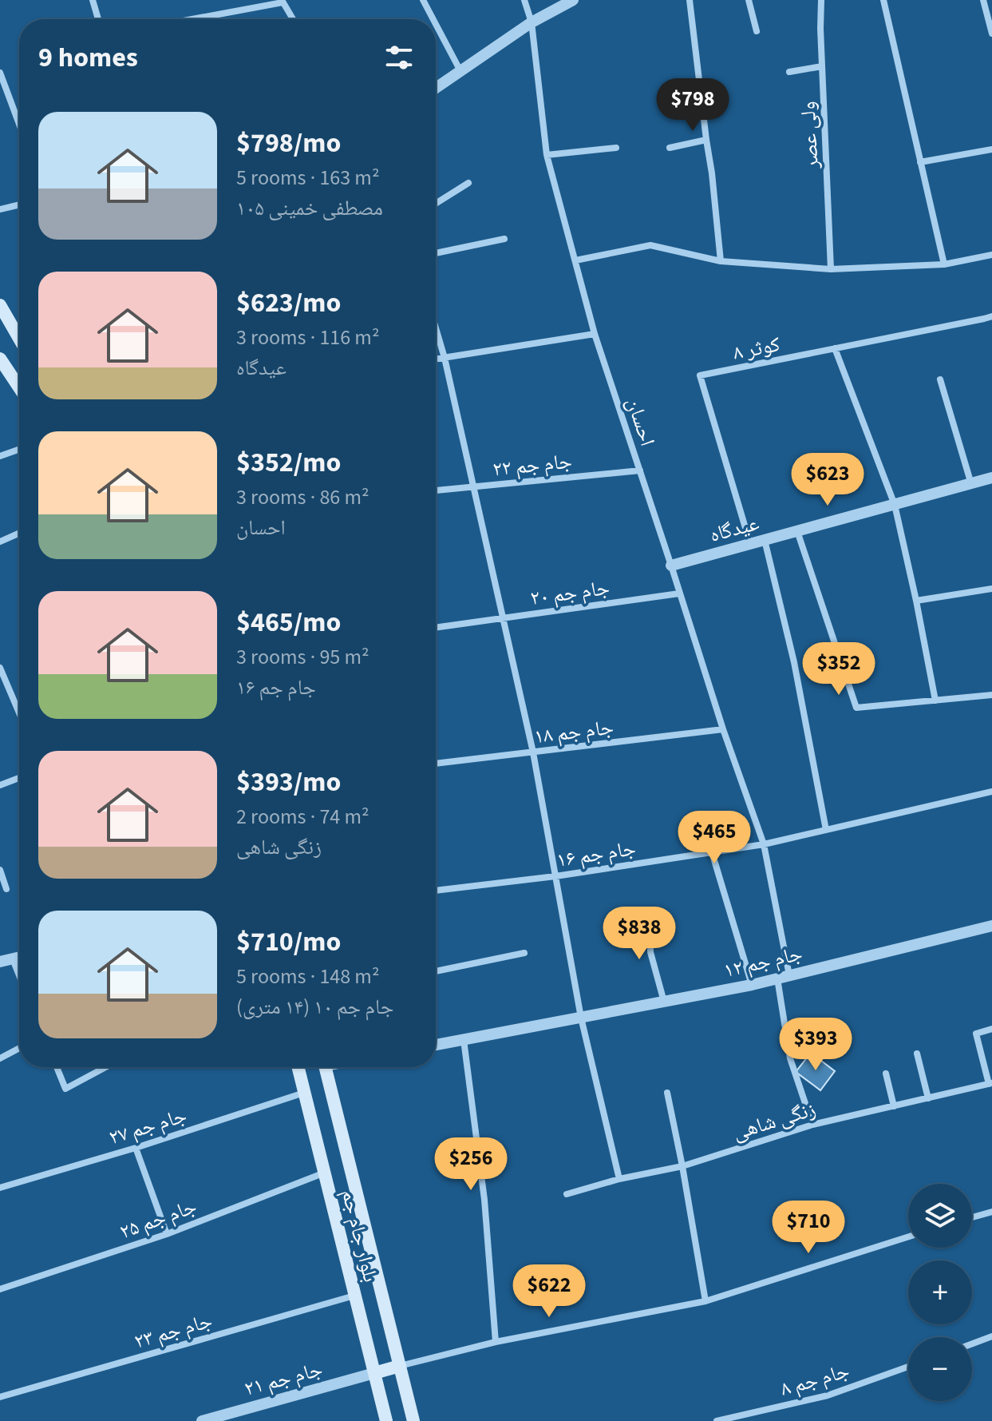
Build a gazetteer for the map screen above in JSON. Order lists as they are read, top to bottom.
{
  "streets": {
    "main road": ["بلوار جام جم"],
    "street": [
      "ولی عصر",
      "کوثر ۸",
      "احسان",
      "جام جم ۲۲",
      "عیدگاه",
      "جام جم ۲۰",
      "جام جم ۱۸",
      "جام جم ۱۶",
      "جام جم ۱۲",
      "زنگی شاهی",
      "جام جم ۲۷",
      "جام جم ۲۵",
      "جام جم ۲۳",
      "جام جم ۲۱",
      "جام جم ۸"
    ]
  },
  "crossings": [
    ["کوثر ۸", "عیدگاه"],
    ["احسان", "جام جم ۲۲"],
    ["احسان", "عیدگاه"],
    ["احسان", "جام جم ۲۰"],
    ["احسان", "جام جم ۱۸"],
    ["احسان", "جام جم ۱۶"],
    ["احسان", "جام جم ۱۲"],
    ["جام جم ۲۷", "بلوار جام جم"],
    ["جام جم ۲۵", "بلوار جام جم"],
    ["بلوار جام جم", "جام جم ۲۳"],
    ["بلوار جام جم", "جام جم ۲۱"]
  ],
  "page": {
    "heading": "9 homes",
    "price": [
      "$798",
      "$623",
      "$352",
      "$465",
      "$838",
      "$393",
      "$256",
      "$710",
      "$622"
    ],
    "list": [
      {
        "name": "$798/mo",
        "note": "5 rooms · 163 m² · مصطفی خمینی ۱۰۵"
      },
      {
        "name": "$623/mo",
        "note": "3 rooms · 116 m² · عیدگاه"
      },
      {
        "name": "$352/mo",
        "note": "3 rooms · 86 m² · احسان"
      },
      {
        "name": "$465/mo",
        "note": "3 rooms · 95 m² · جام جم ۱۶"
      },
      {
        "name": "$393/mo",
        "note": "2 rooms · 74 m² · زنگی شاهی"
      },
      {
        "name": "$710/mo",
        "note": "5 rooms · 148 m² · جام جم ۱۰ (۱۴ متری)"
      }
    ],
    "map_buttons": ["+", "−"]
  }
}
